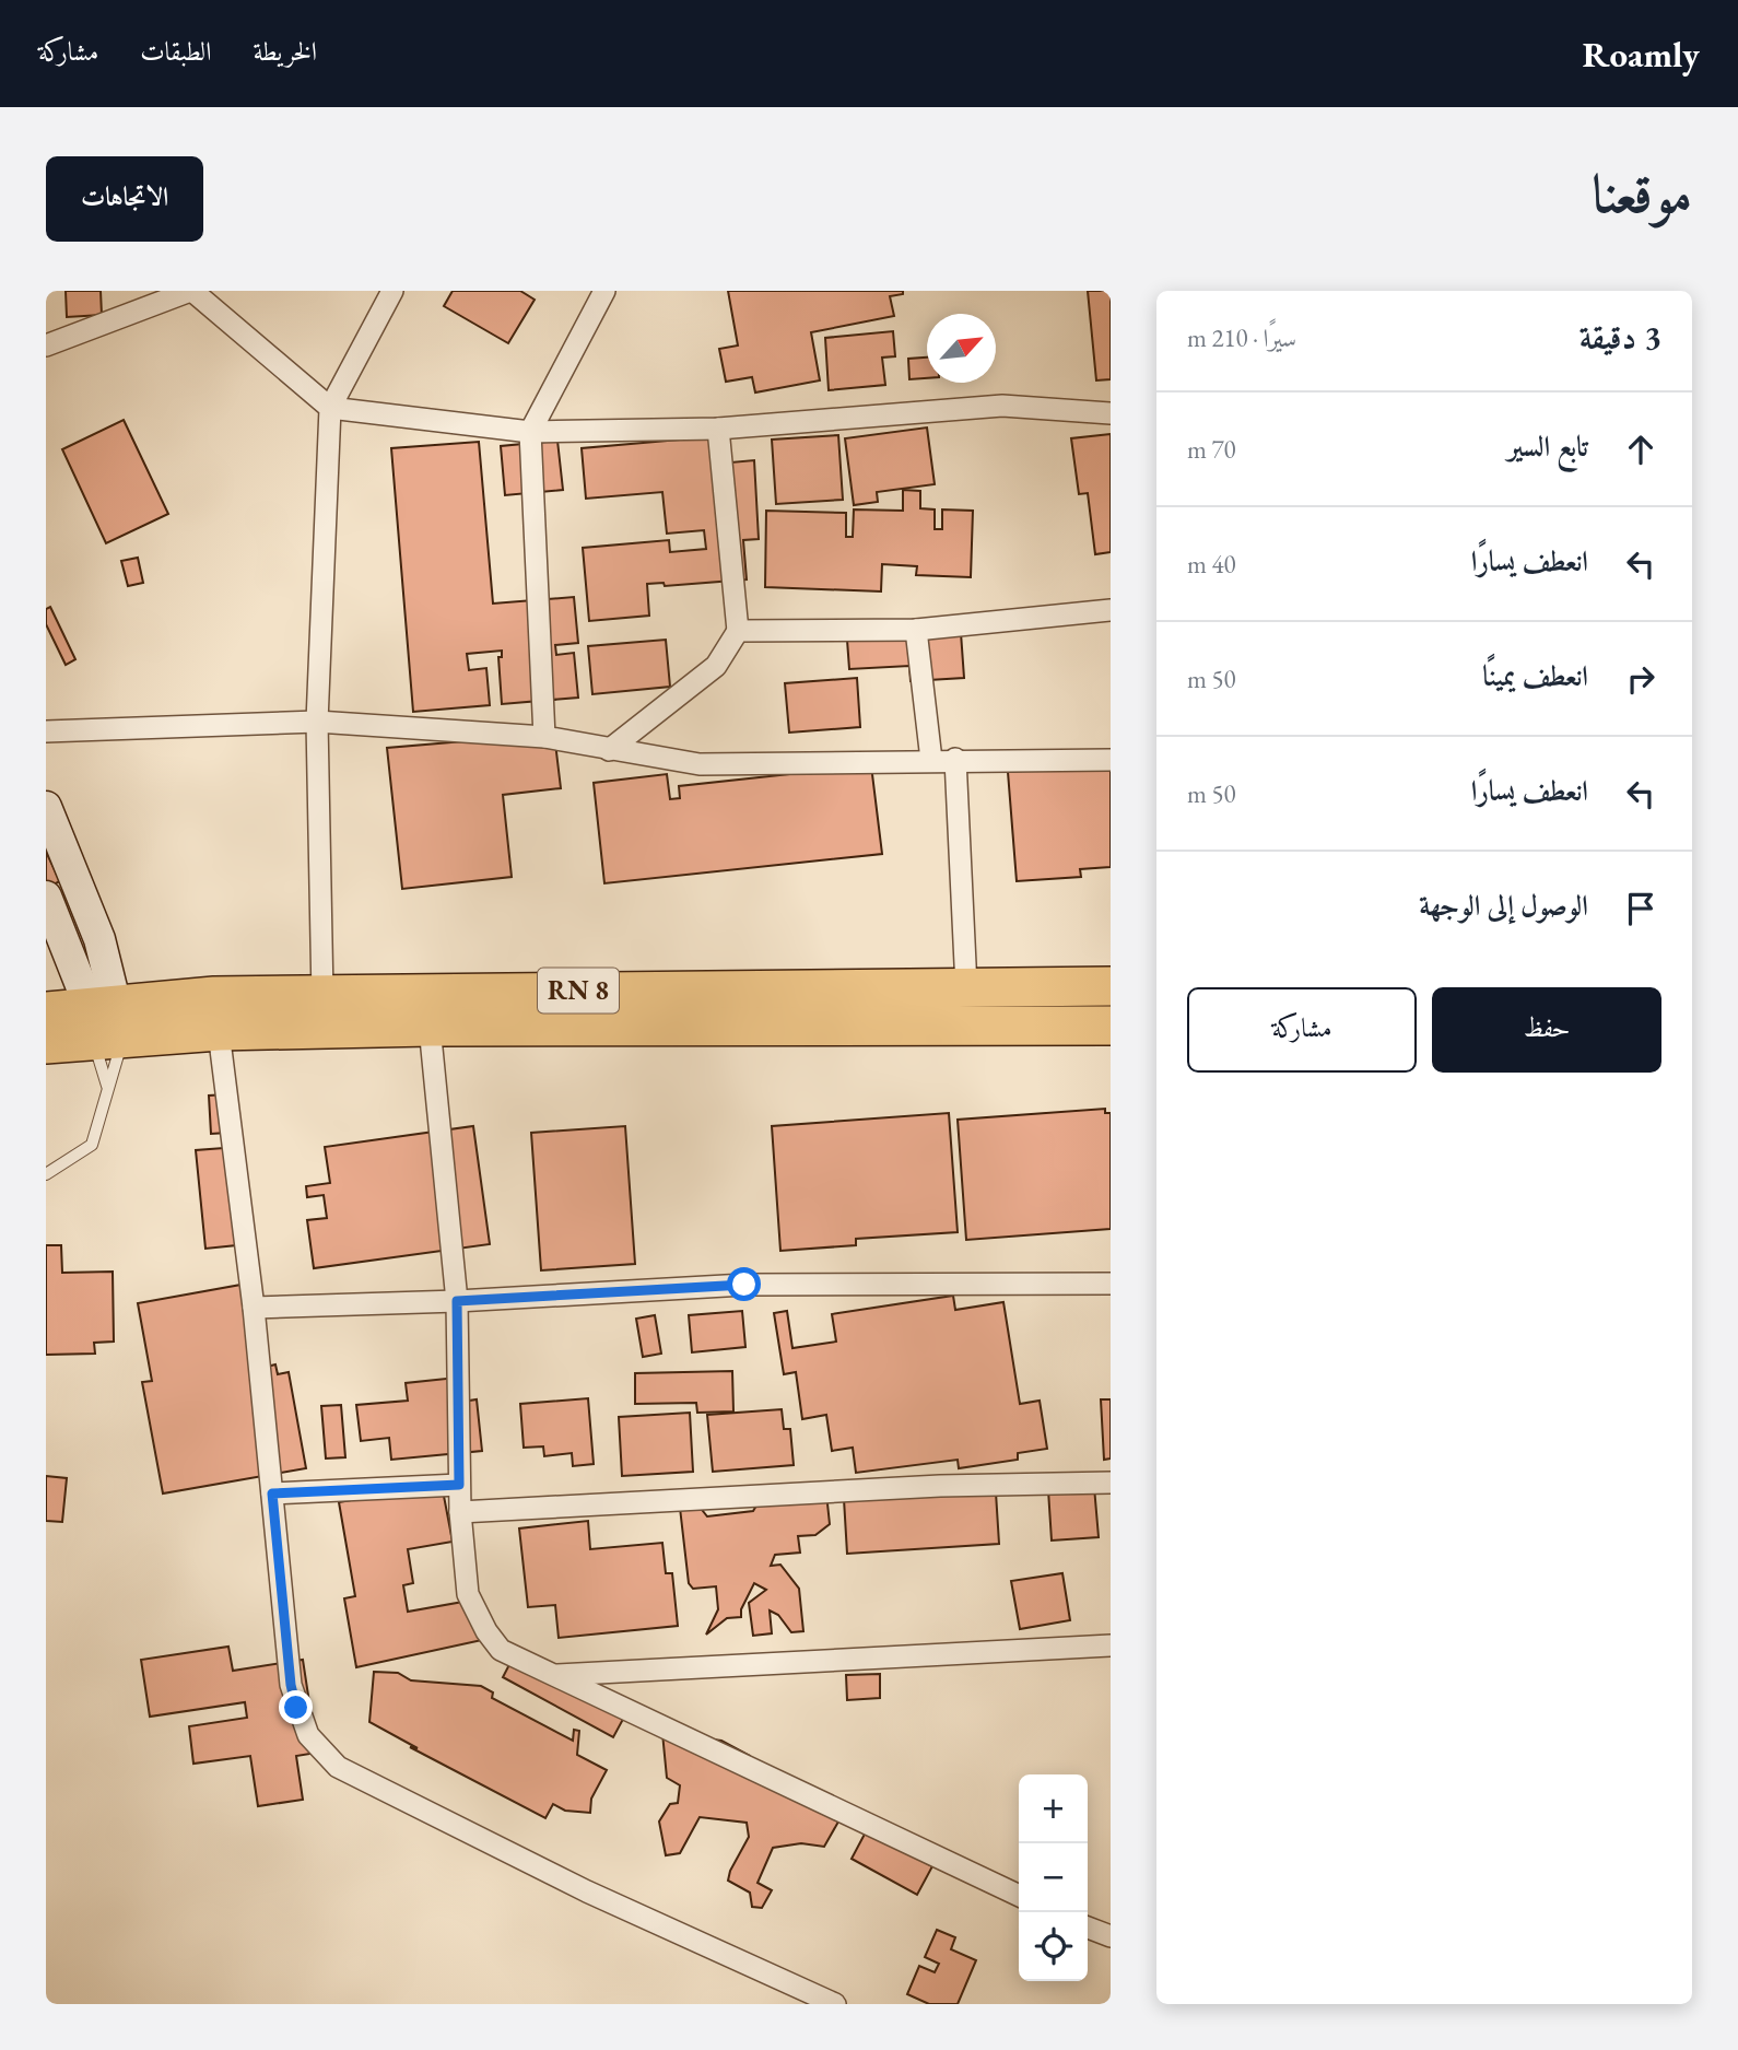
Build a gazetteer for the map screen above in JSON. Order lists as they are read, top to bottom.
{
  "streets": {
    "highway": ["RN 8"]
  },
  "north": "top right",
  "page": {
    "header": "Roamly",
    "nav": ["الخريطة", "الطبقات", "مشاركة"],
    "title": "موقعنا",
    "buttons": [
      "الاتجاهات",
      ["حفظ", "مشاركة"]
    ],
    "heading": ["3 دقيقة", "سيرًا · 210 m"],
    "list": [
      ["تابع السير", "70 m"],
      ["انعطف يسارًا", "40 m"],
      ["انعطف يمينًا", "50 m"],
      ["انعطف يسارًا", "50 m"],
      "الوصول إلى الوجهة"
    ],
    "map_buttons": ["+", "−"]
  }
}
